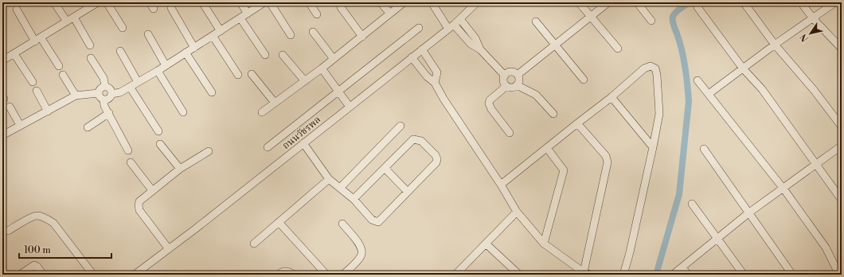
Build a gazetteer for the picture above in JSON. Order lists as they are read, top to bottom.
{
  "streets": {
    "street": ["ถนนวัชรพล"]
  },
  "scale_bar": "100 m",
  "north": "bottom left"
}
